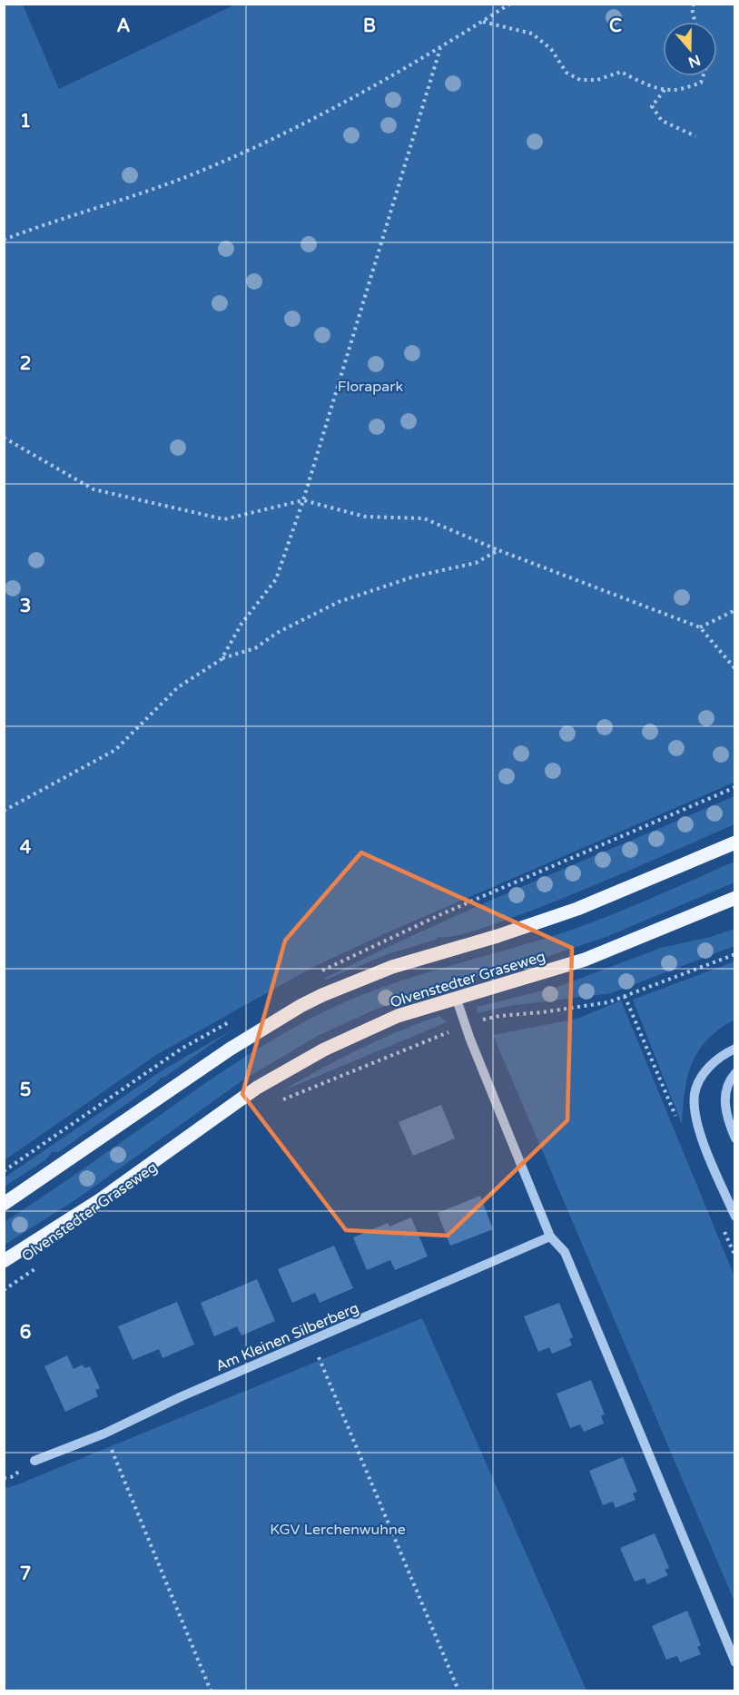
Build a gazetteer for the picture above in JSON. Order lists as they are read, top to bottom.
{
  "streets": {
    "main road": ["Olvenstedter Graseweg"],
    "street": ["Am Kleinen Silberberg"]
  },
  "parks": ["Florapark", "KGV Lerchenwuhne"],
  "north": "bottom",
  "grid": {
    "columns": ["A", "B", "C"],
    "rows": [
      "1",
      "2",
      "3",
      "4",
      "5",
      "6",
      "7"
    ]
  }
}
